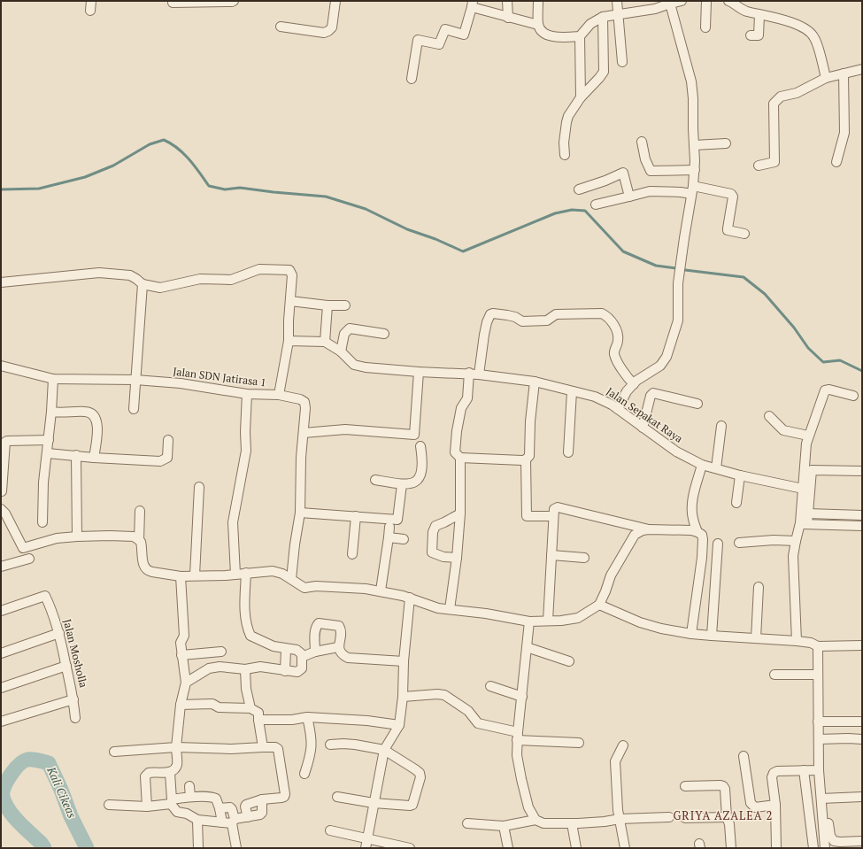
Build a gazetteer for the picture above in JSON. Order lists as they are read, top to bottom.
{
  "streets": {
    "street": ["Jalan SDN Jatirasa 1", "Jalan Sepakat Raya", "Jalan Mosholla"]
  },
  "districts": ["GRIYA AZALEA 2"],
  "water": ["Kali Cikeas"]
}
